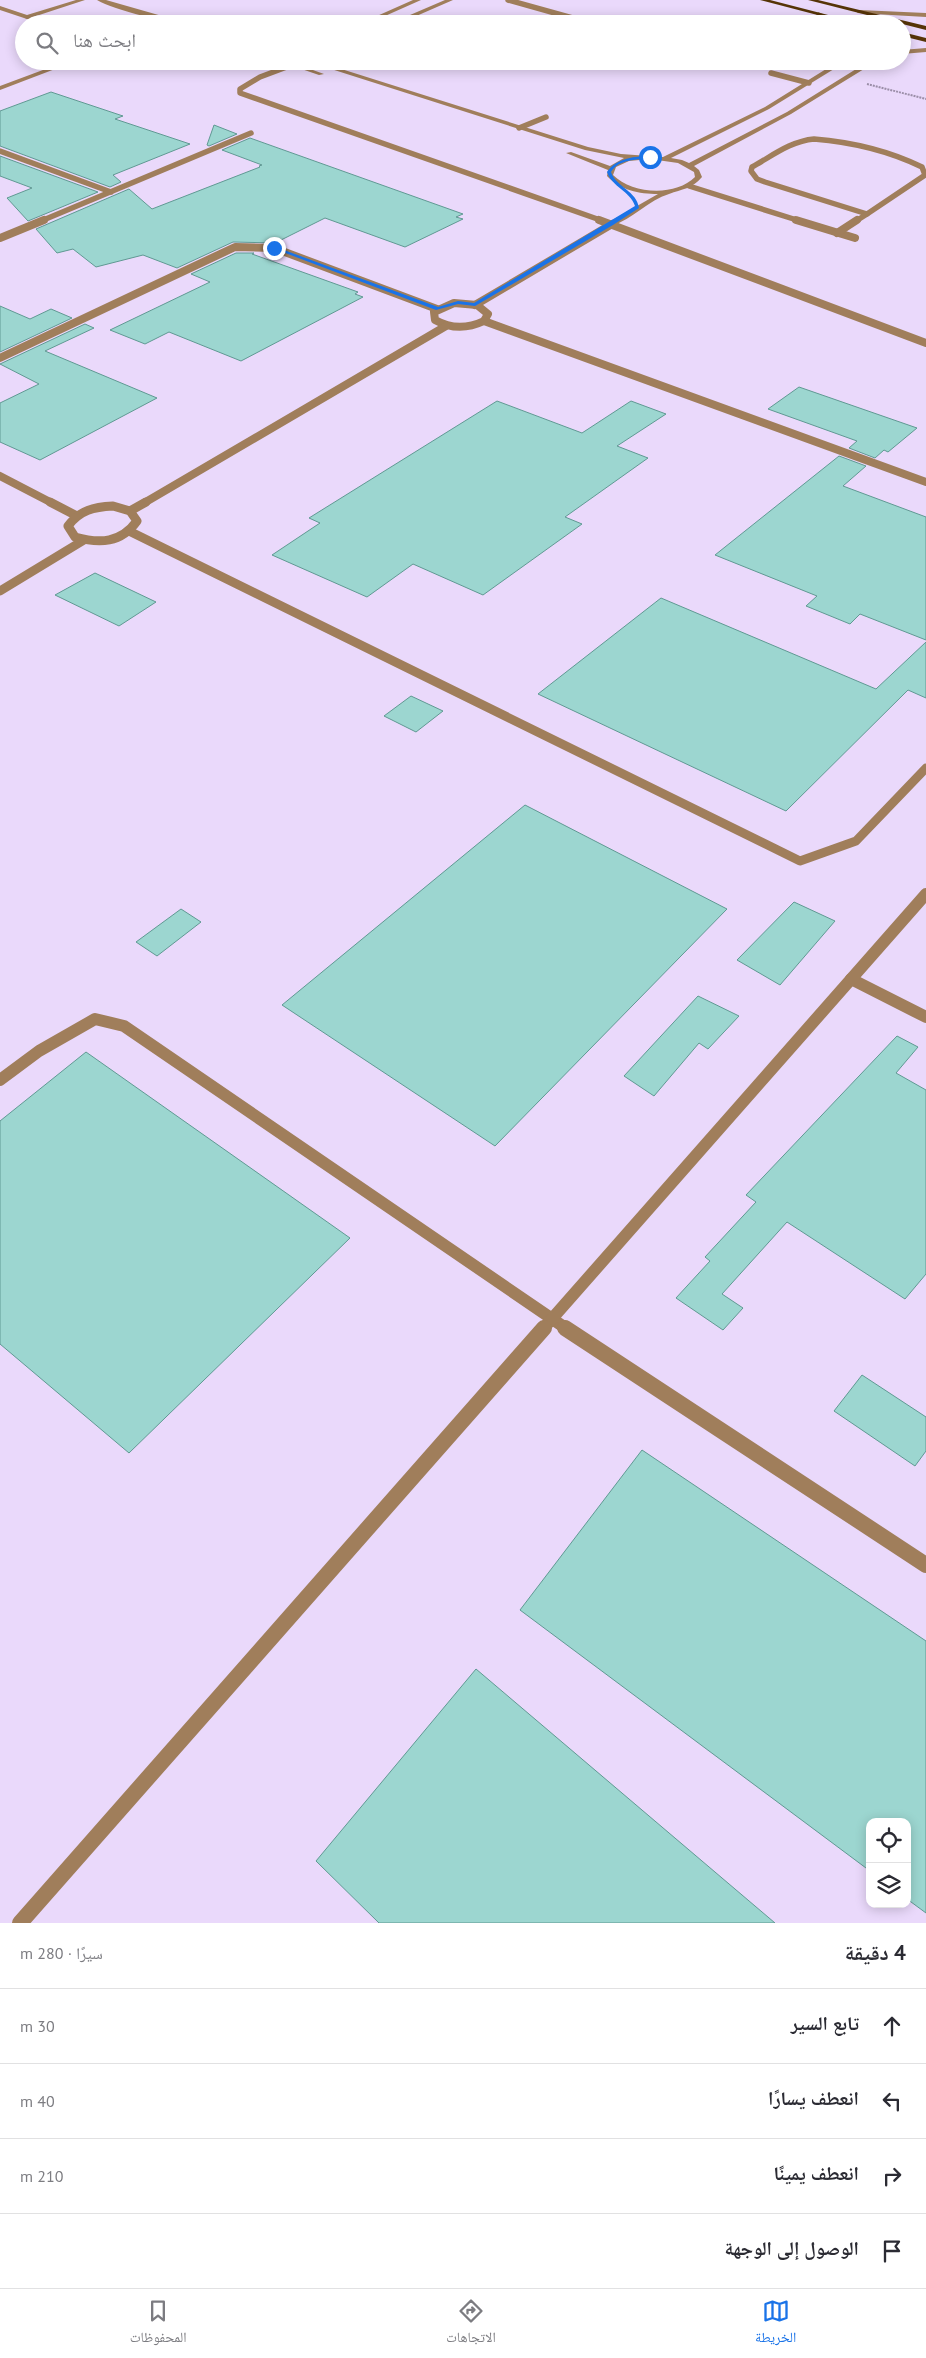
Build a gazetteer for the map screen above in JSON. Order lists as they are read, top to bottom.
{
  "page": {
    "search": "ابحث هنا",
    "heading": ["4 دقيقة", "سيرًا · 280 m"],
    "list": [
      ["تابع السير", "30 m"],
      ["انعطف يسارًا", "40 m"],
      ["انعطف يمينًا", "210 m"],
      "الوصول إلى الوجهة"
    ],
    "nav": ["الخريطة", "الاتجاهات", "المحفوظات"]
  }
}
